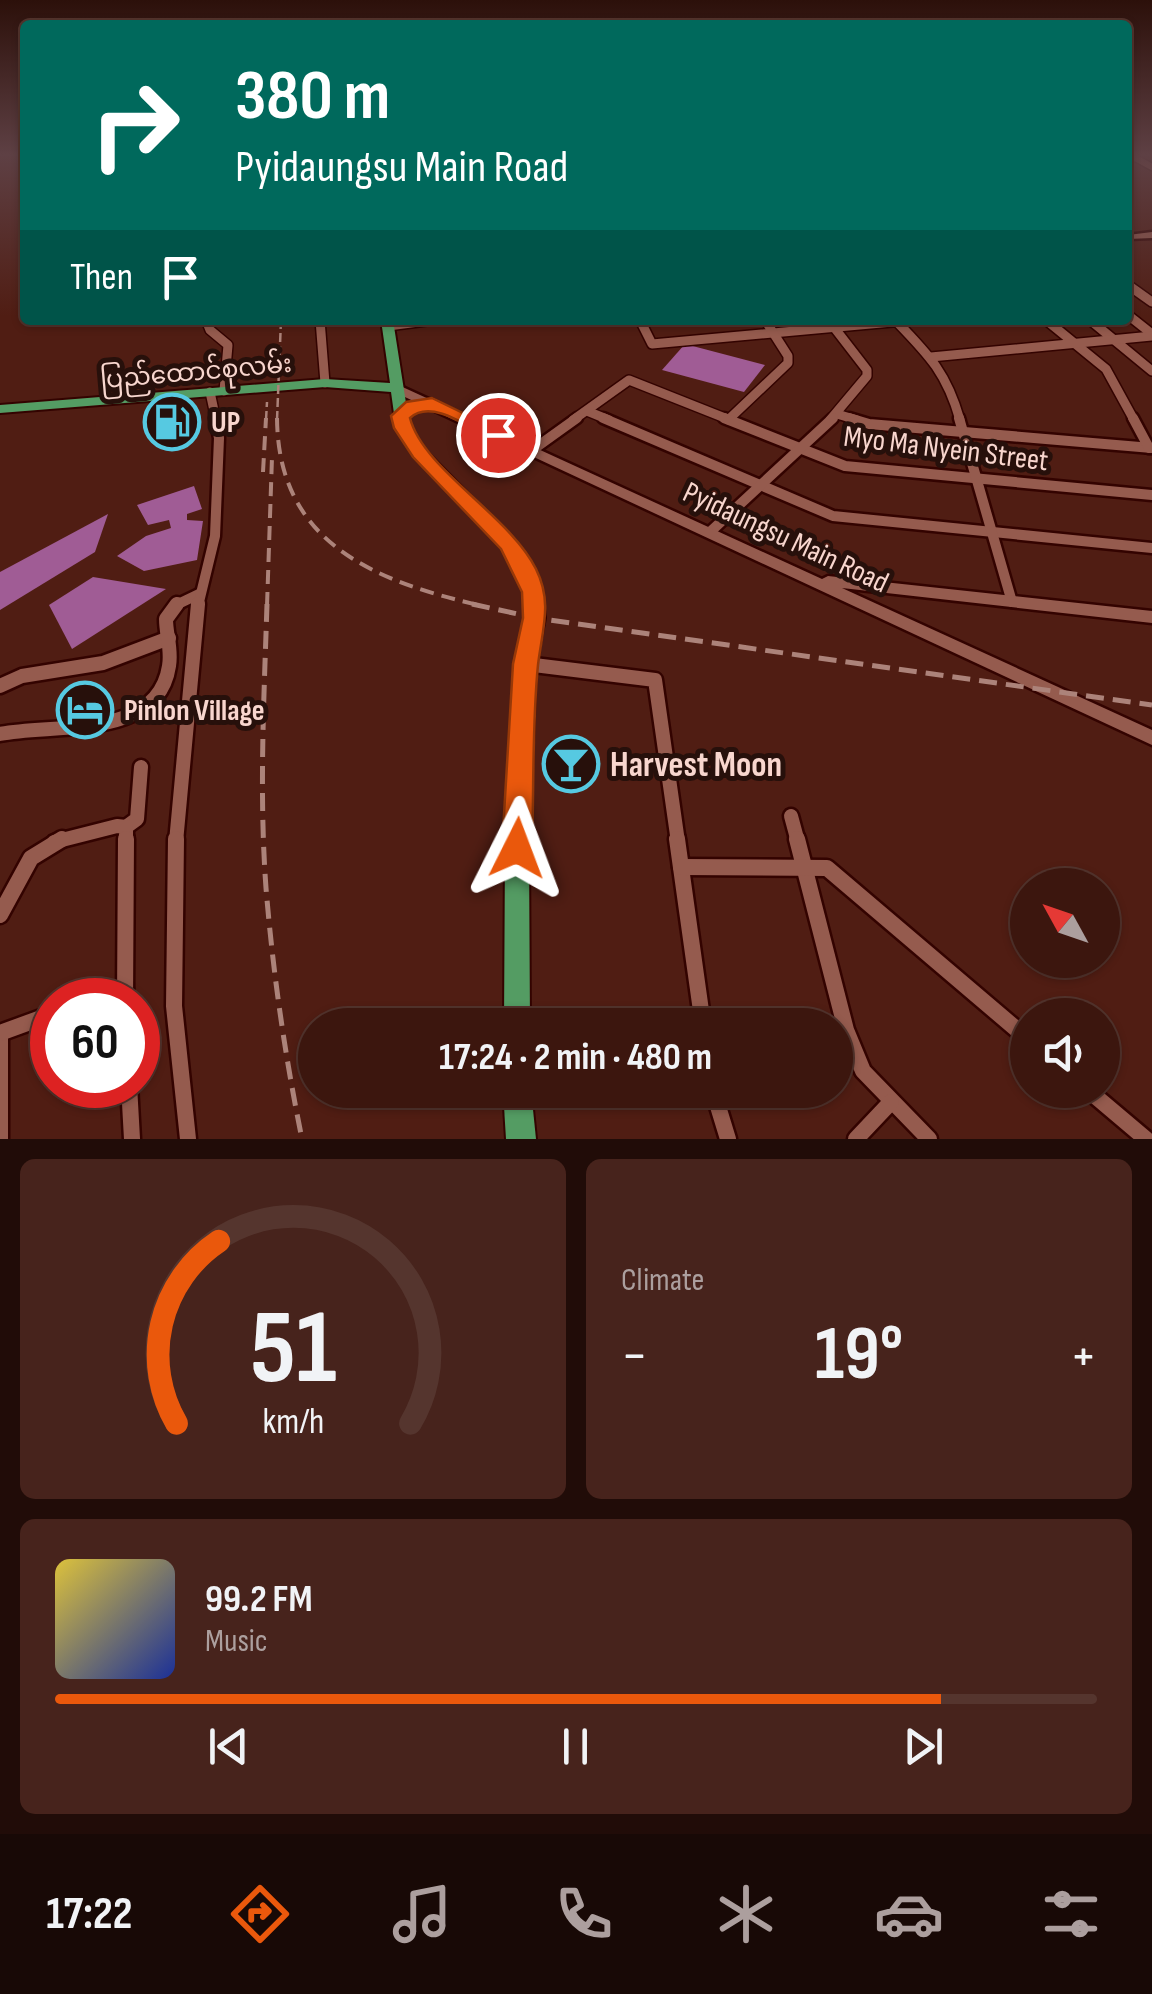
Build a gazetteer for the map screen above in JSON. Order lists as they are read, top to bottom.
{
  "streets": {
    "main road": ["ပြည်ထောင်စုလမ်း", "Pyidaungsu Main Road"],
    "street": ["Myo Ma Nyein Street"]
  },
  "crossings": [
    ["ပြည်ထောင်စုလမ်း", "Pyidaungsu Main Road"]
  ],
  "places": {
    "fuel station": ["UP"],
    "hotel": ["Pinlon Village"],
    "bar": ["Harvest Moon"]
  },
  "north": "top left",
  "page": {
    "turn": ["380 m", "Pyidaungsu Main Road"],
    "then": "Then",
    "limit": "60",
    "trip": "17:24 · 2 min · 480 m",
    "tile": "Climate",
    "heat": ["−", "19°", "+"],
    "song": ["99.2 FM", "Music"],
    "tabs": "17:22",
    "gauge": ["51", "km/h"]
  }
}
